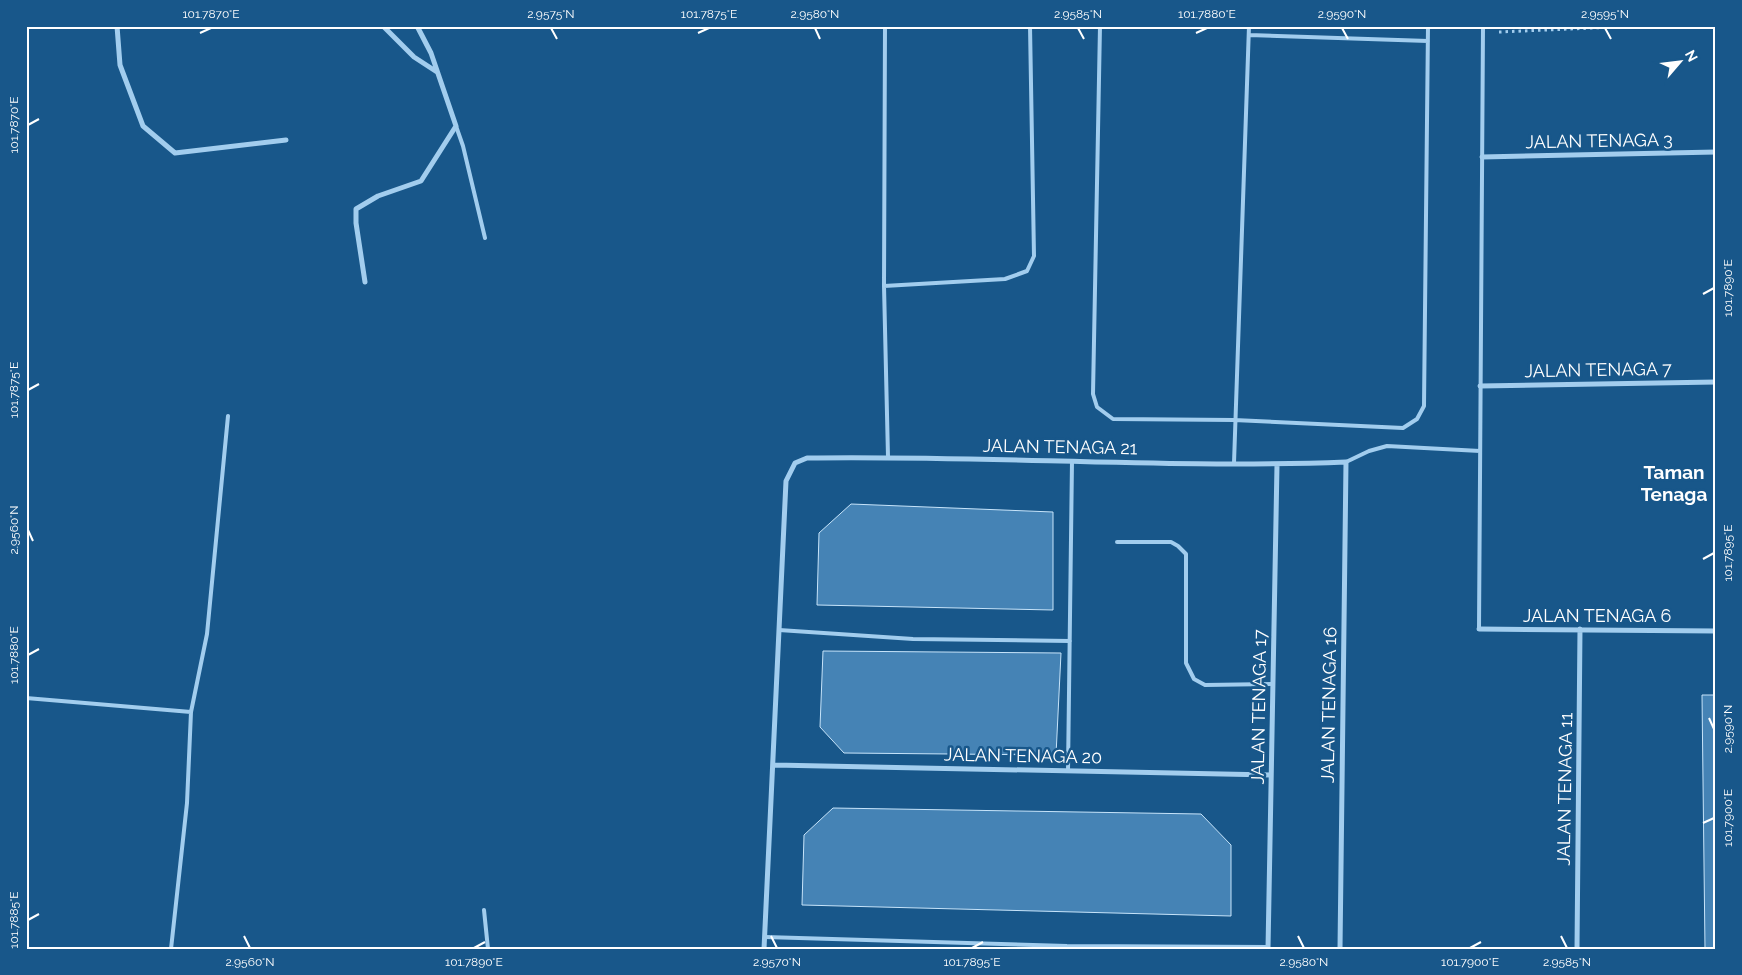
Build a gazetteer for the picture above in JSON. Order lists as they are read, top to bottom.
{
  "streets": {
    "street": [
      "JALAN TENAGA 3",
      "JALAN TENAGA 7",
      "JALAN TENAGA 21",
      "JALAN TENAGA 6",
      "JALAN TENAGA 16",
      "JALAN TENAGA 17",
      "JALAN TENAGA 20",
      "JALAN TENAGA 11"
    ]
  },
  "crossings": [
    ["JALAN TENAGA 21", "JALAN TENAGA 16"],
    ["JALAN TENAGA 21", "JALAN TENAGA 17"],
    ["JALAN TENAGA 6", "JALAN TENAGA 11"],
    ["JALAN TENAGA 17", "JALAN TENAGA 20"]
  ],
  "districts": ["Taman Tenaga"],
  "north": "top right",
  "coordinates": [
    "101.7870°E",
    "2.9575°N",
    "101.7875°E",
    "2.9580°N",
    "2.9585°N",
    "101.7880°E",
    "2.9590°N",
    "2.9595°N",
    "101.7890°E",
    "2.9560°N",
    "101.7895°E",
    "101.7900°E",
    "101.7885°E",
    "2.9570°N"
  ]
}
